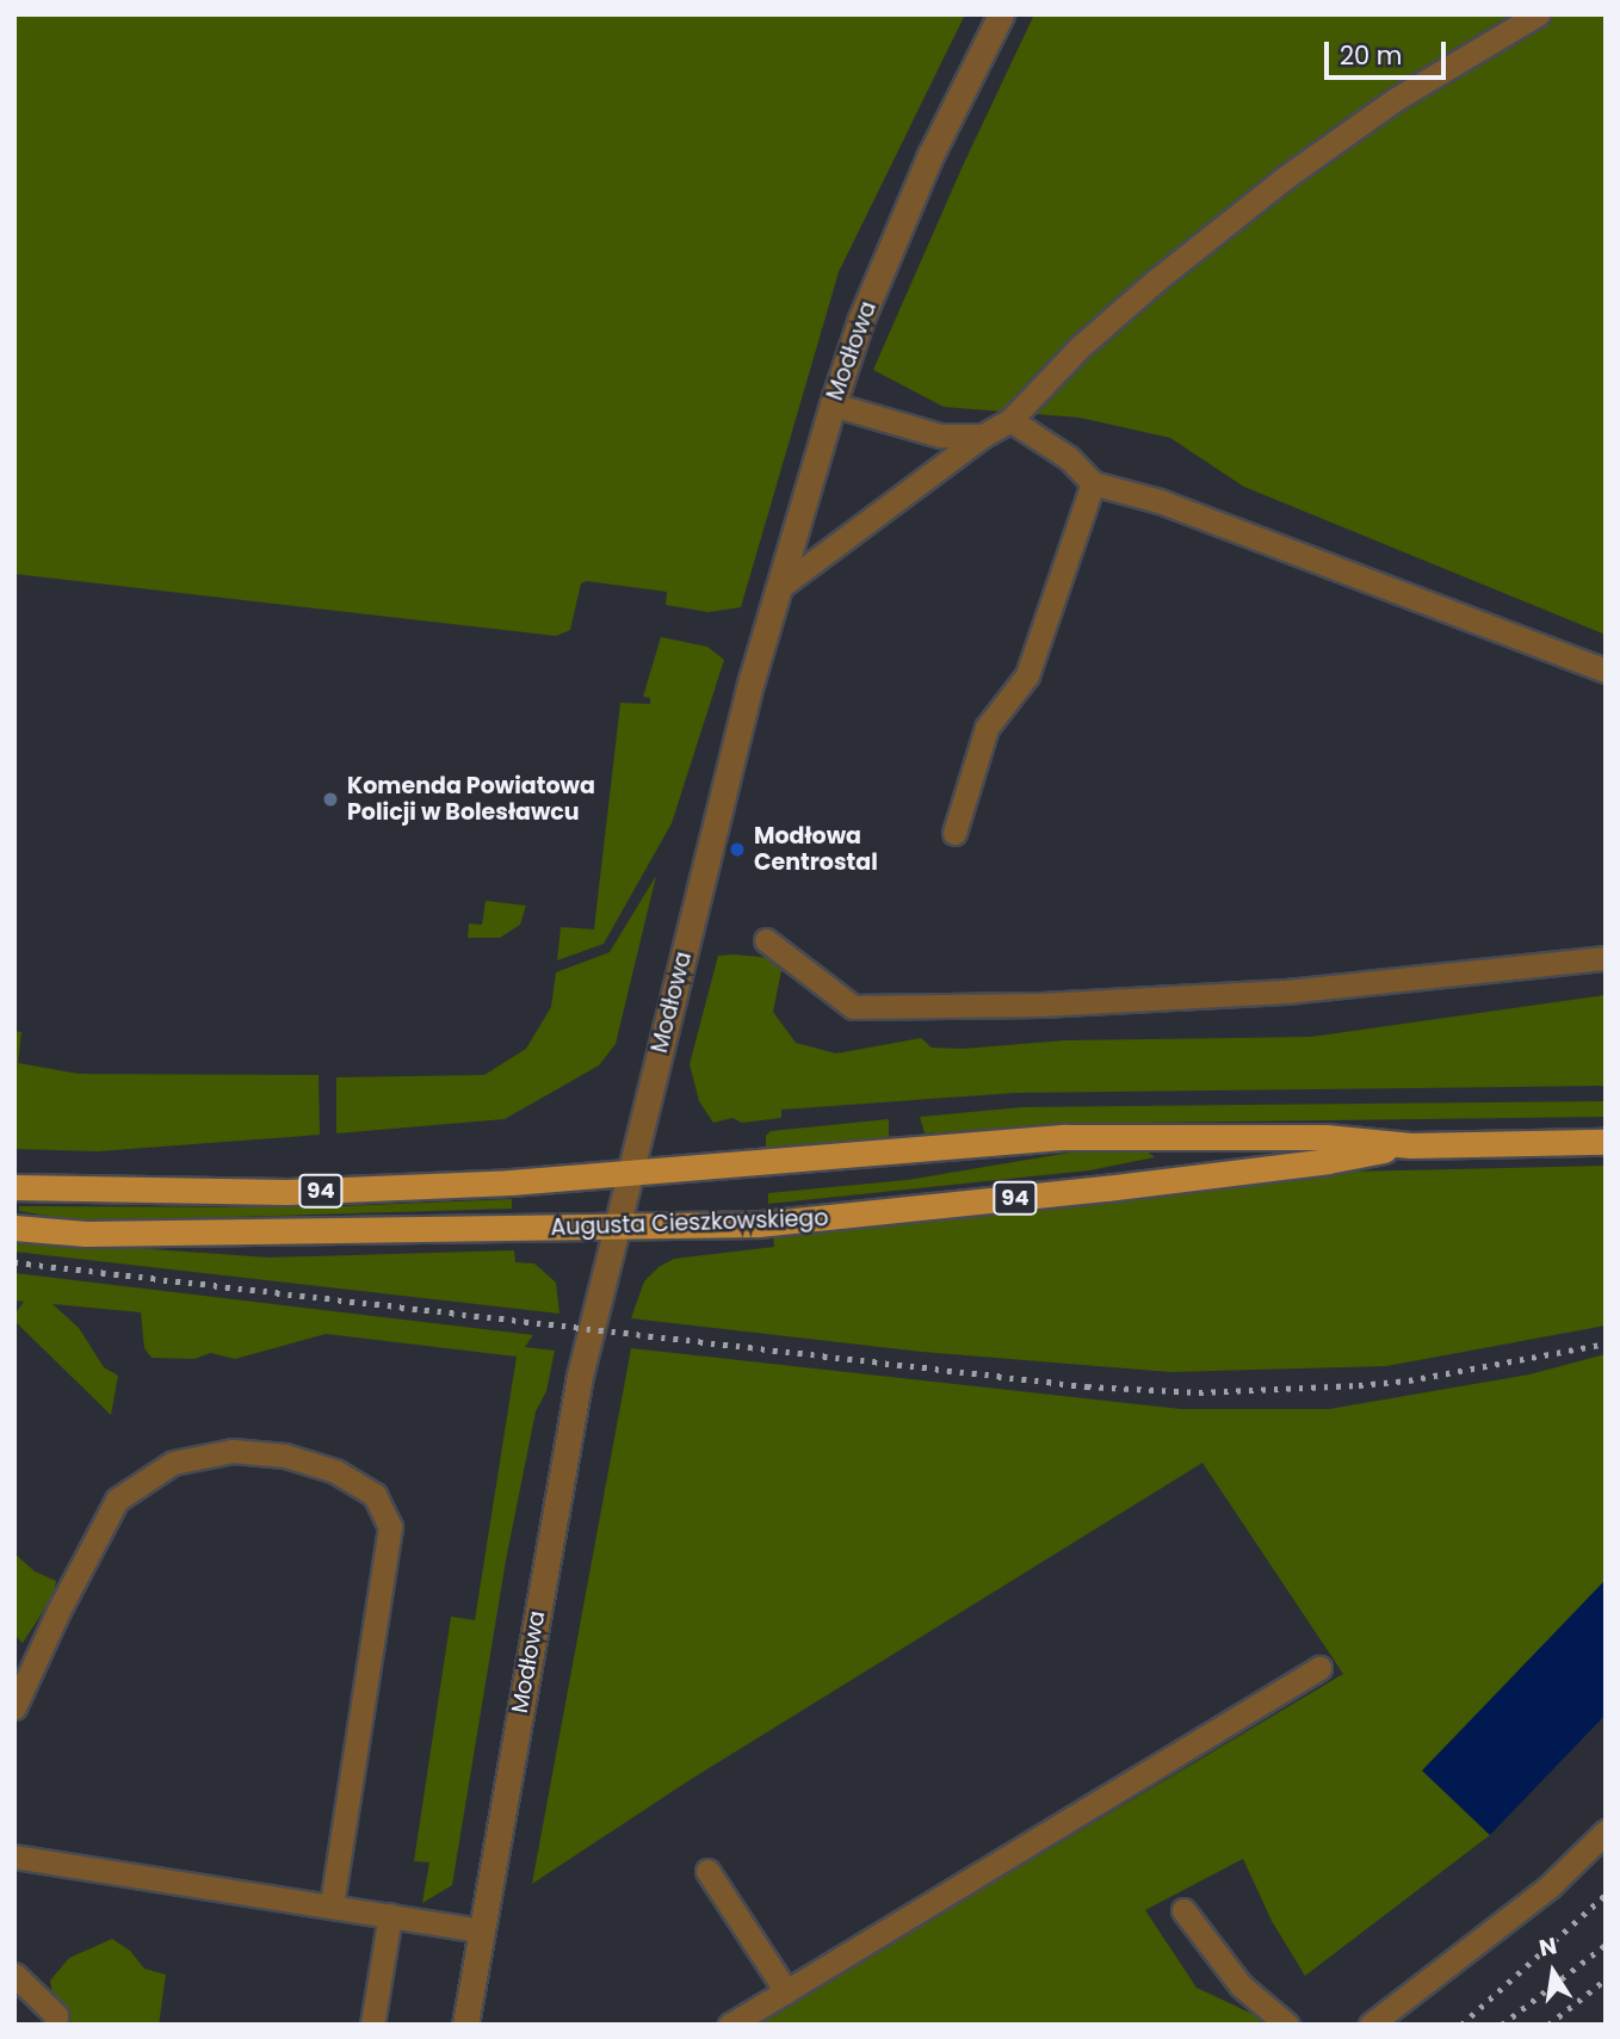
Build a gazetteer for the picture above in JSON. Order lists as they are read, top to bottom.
{
  "streets": {
    "main road": ["94", "Augusta Cieszkowskiego"],
    "street": ["Modłowa"]
  },
  "crossings": [
    ["Modłowa", "Augusta Cieszkowskiego"]
  ],
  "places": ["Komenda Powiatowa Policji w Bolesławcu", "Modłowa Centrostal"],
  "scale_bar": "20 m",
  "north": "top"
}
